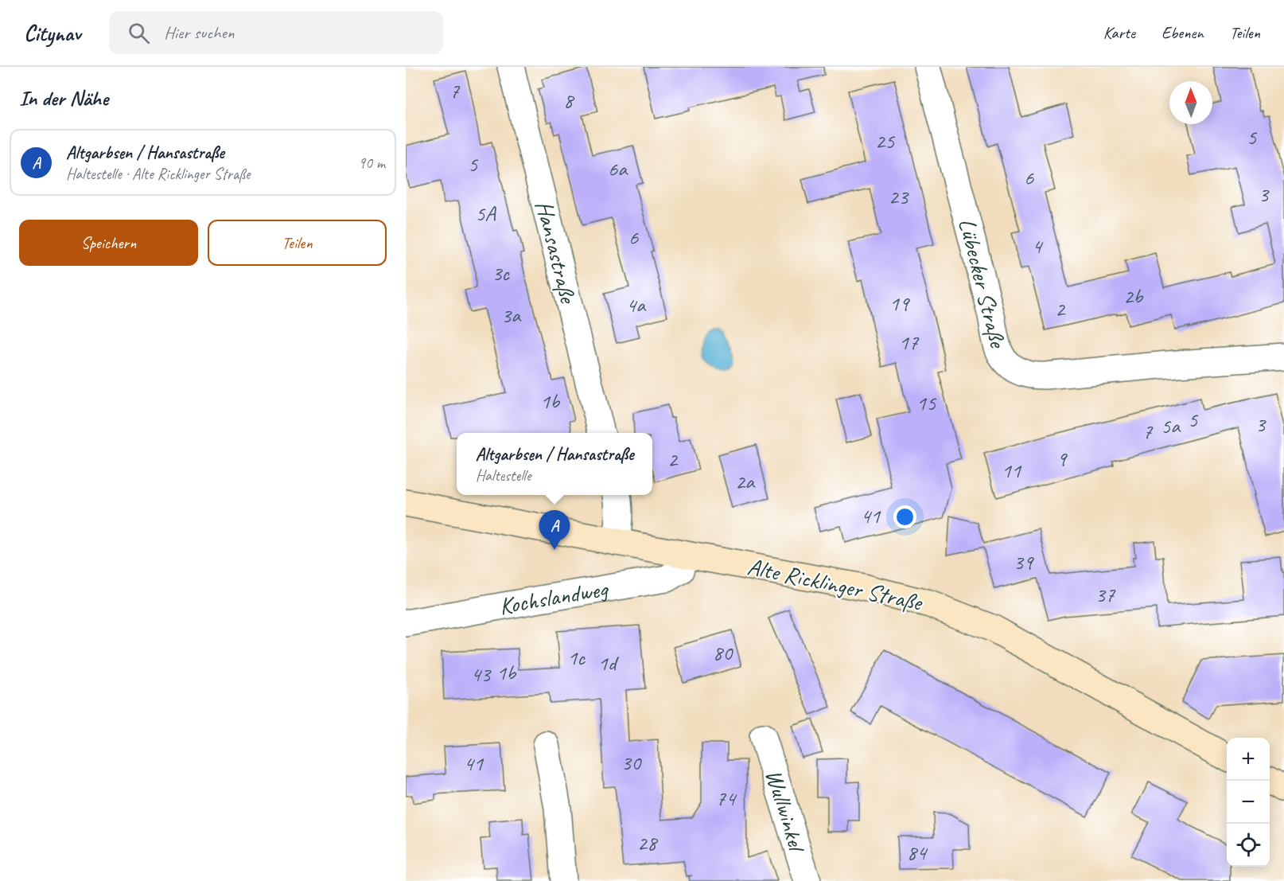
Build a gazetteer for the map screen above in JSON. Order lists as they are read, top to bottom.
{
  "streets": {
    "main road": ["Alte Ricklinger Straße"],
    "street": [
      "Hansastraße",
      "Lübecker Straße",
      "Kochslandweg",
      "Wullwinkel"
    ]
  },
  "crossings": [
    ["Alte Ricklinger Straße", "Kochslandweg"]
  ],
  "house_numbers": [
    "7",
    "8",
    "5",
    "25",
    "5",
    "6a",
    "6",
    "3",
    "23",
    "5A",
    "6",
    "4",
    "3c",
    "2b",
    "19",
    "4a",
    "2",
    "3a",
    "17",
    "1b",
    "15",
    "5",
    "3",
    "5a",
    "7",
    "9",
    "2",
    "11",
    "2a",
    "41",
    "39",
    "37",
    "80",
    "1c",
    "1d",
    "1b",
    "43",
    "30",
    "41",
    "74",
    "28",
    "84"
  ],
  "north": "top",
  "page": {
    "header": "Citynav",
    "search": "Hier suchen",
    "nav": ["Karte", "Ebenen", "Teilen"],
    "heading": "In der Nähe",
    "list": [
      {
        "mark": "A",
        "name": "Altgarbsen / Hansastraße",
        "note": "Haltestelle · Alte Ricklinger Straße",
        "value": "90 m"
      }
    ],
    "buttons": ["Speichern", "Teilen"],
    "popup": ["Altgarbsen / Hansastraße", "Haltestelle"],
    "pins": "A",
    "map_buttons": ["+", "−"]
  }
}
